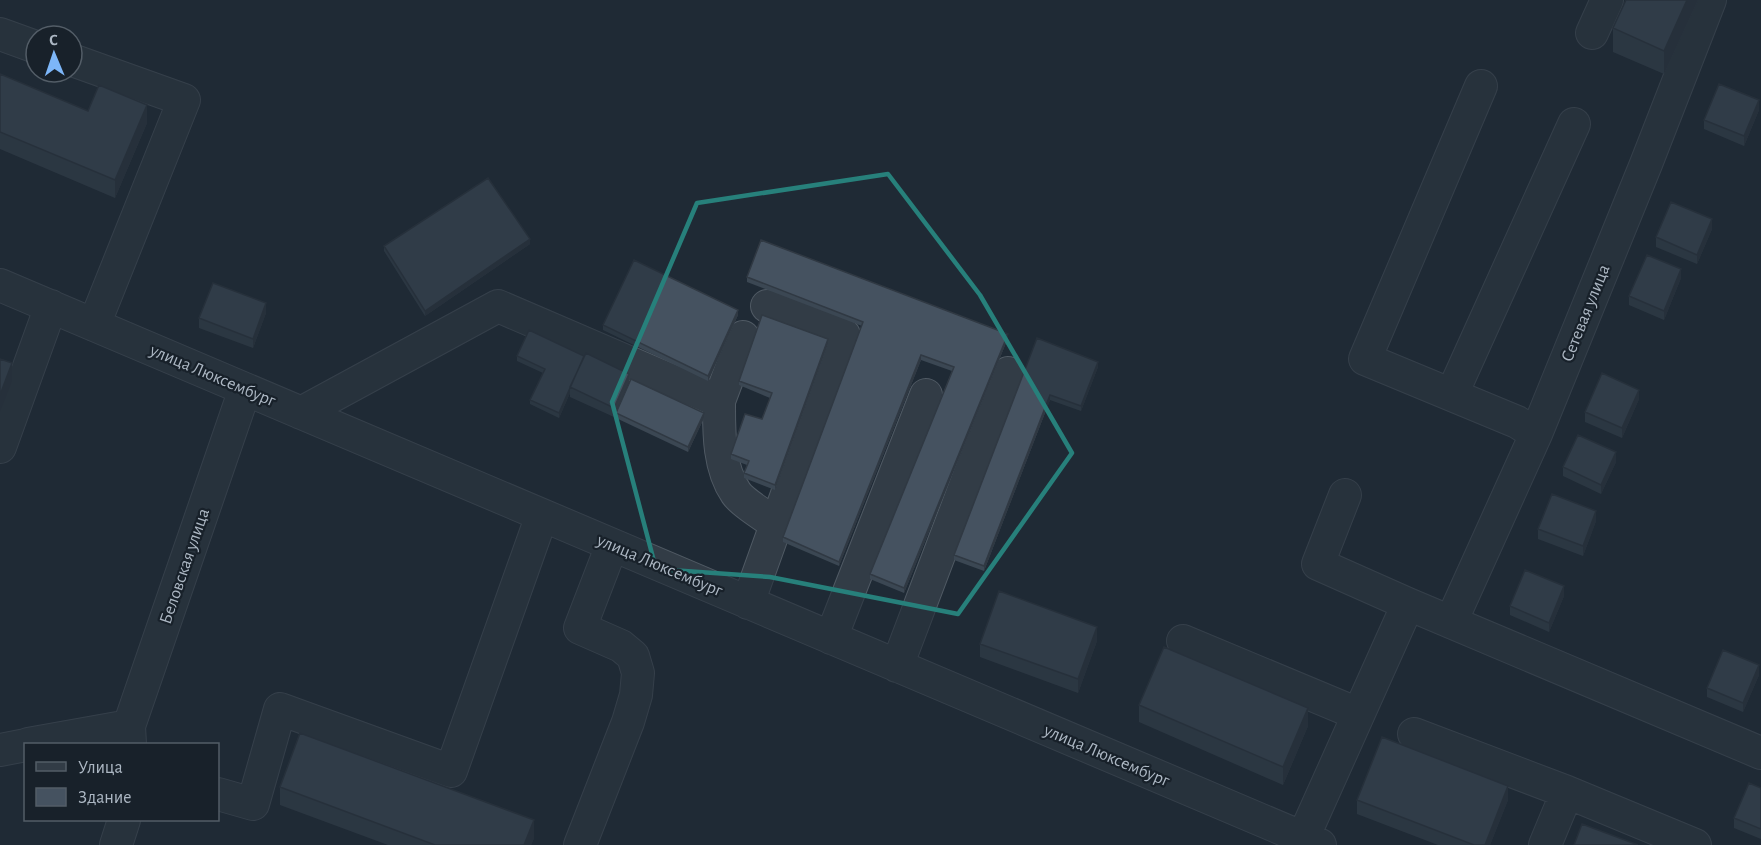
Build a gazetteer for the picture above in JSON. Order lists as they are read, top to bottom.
{
  "streets": {
    "street": ["Сетевая улица", "улица Люксембург", "Беловская улица"]
  },
  "crossings": [
    ["улица Люксембург", "Беловская улица"]
  ],
  "legend": ["Улица", "Здание"],
  "north": "top"
}
